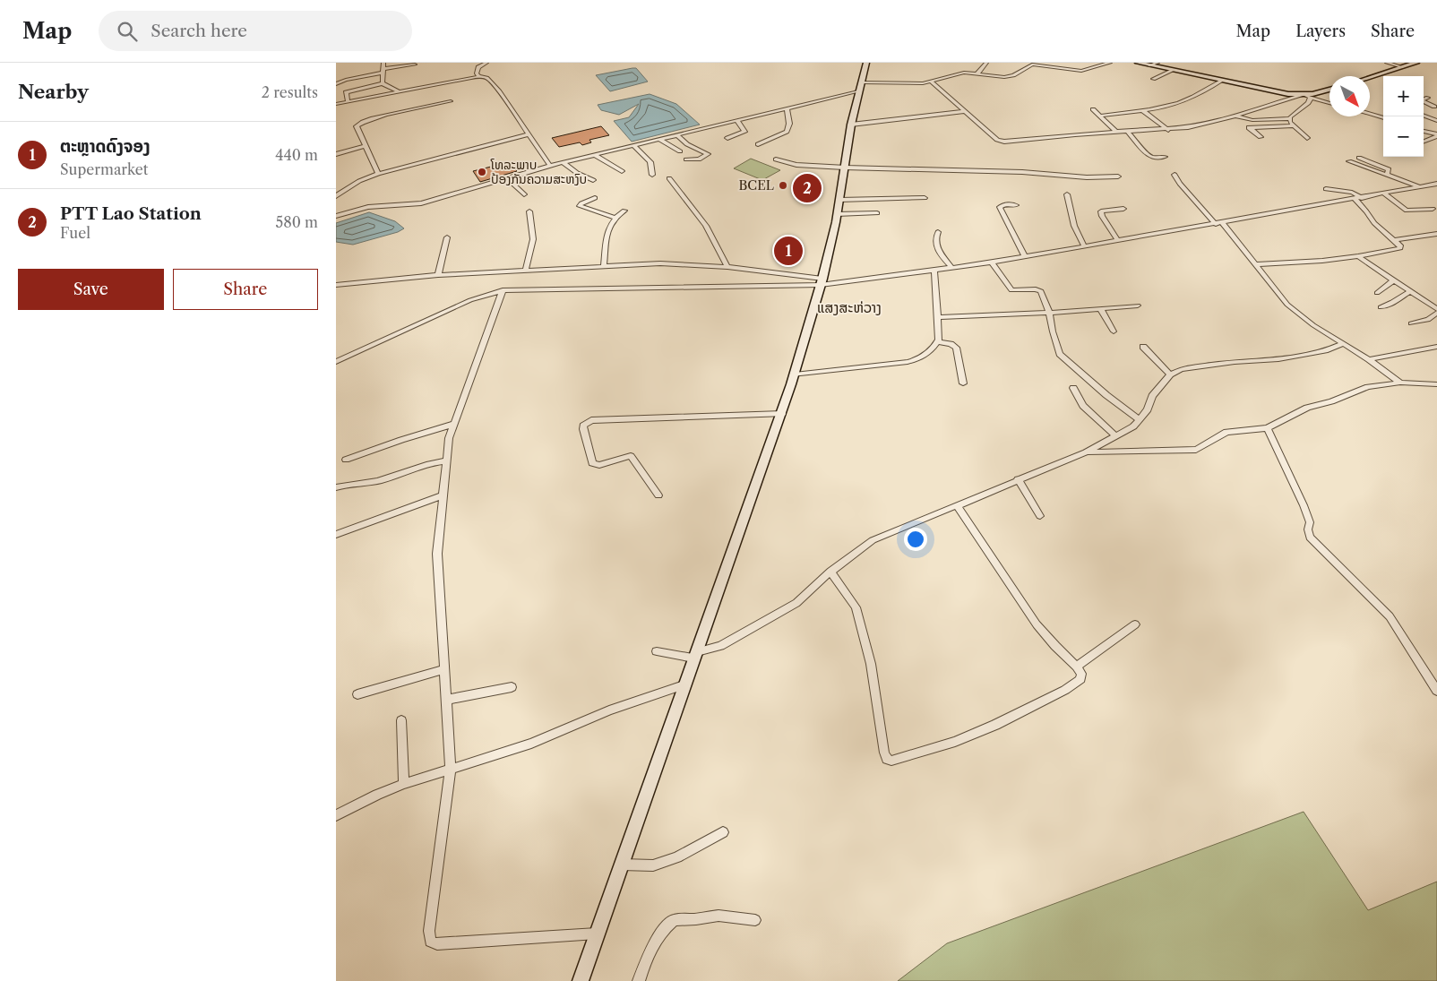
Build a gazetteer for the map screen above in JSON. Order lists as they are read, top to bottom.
{
  "districts": ["ແສງສະຫ່ວາງ"],
  "places": ["ໂທລະພາບ ປ້ອງກັນຄວາມສະຫງົບ", "BCEL"],
  "north": "bottom right",
  "page": {
    "header": "Map",
    "search": "Search here",
    "nav": ["Map", "Layers", "Share"],
    "heading": ["Nearby", "2 results"],
    "map_buttons": ["+", "−"],
    "list": [
      {
        "mark": "1",
        "name": "ຕະຫຼາດດົງຈອງ",
        "note": "Supermarket",
        "value": "440 m"
      },
      {
        "mark": "2",
        "name": "PTT Lao Station",
        "note": "Fuel",
        "value": "580 m"
      }
    ],
    "pins": ["2", "1"],
    "buttons": ["Save", "Share"]
  }
}
